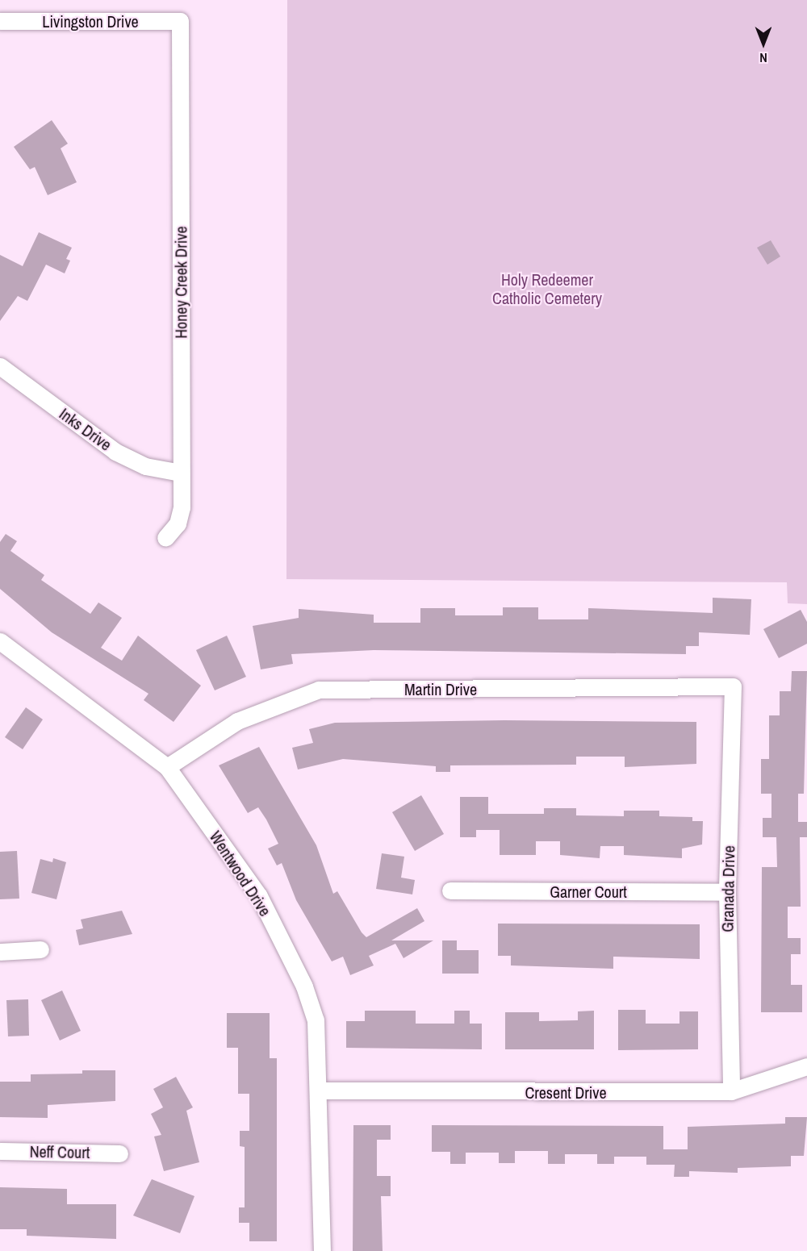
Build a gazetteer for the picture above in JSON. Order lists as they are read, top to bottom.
{
  "streets": {
    "street": [
      "Livingston Drive",
      "Honey Creek Drive",
      "Inks Drive",
      "Martin Drive",
      "Wentwood Drive",
      "Granada Drive",
      "Garner Court",
      "Cresent Drive",
      "Neff Court"
    ]
  },
  "crossings": [
    ["Livingston Drive", "Honey Creek Drive"],
    ["Honey Creek Drive", "Inks Drive"],
    ["Martin Drive", "Wentwood Drive"],
    ["Martin Drive", "Granada Drive"],
    ["Wentwood Drive", "Cresent Drive"],
    ["Granada Drive", "Garner Court"],
    ["Granada Drive", "Cresent Drive"]
  ],
  "parks": ["Holy Redeemer Catholic Cemetery"],
  "north": "bottom"
}
